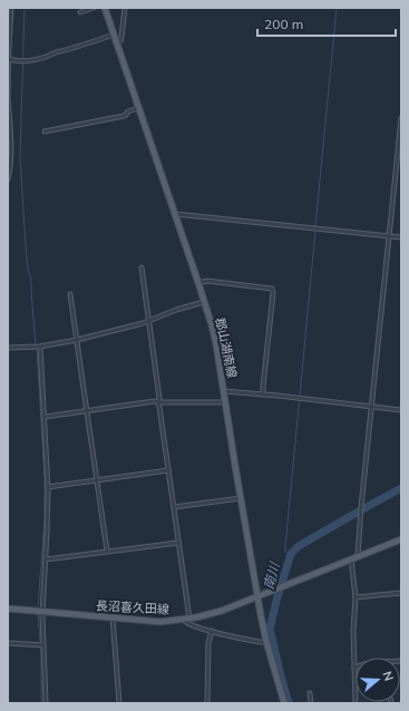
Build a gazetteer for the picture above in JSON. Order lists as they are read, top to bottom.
{
  "streets": {
    "main road": ["郡山湖南線", "長沼喜久田線"]
  },
  "crossings": [
    ["郡山湖南線", "長沼喜久田線"]
  ],
  "water": ["南川"],
  "scale_bar": "200 m",
  "north": "right"
}
